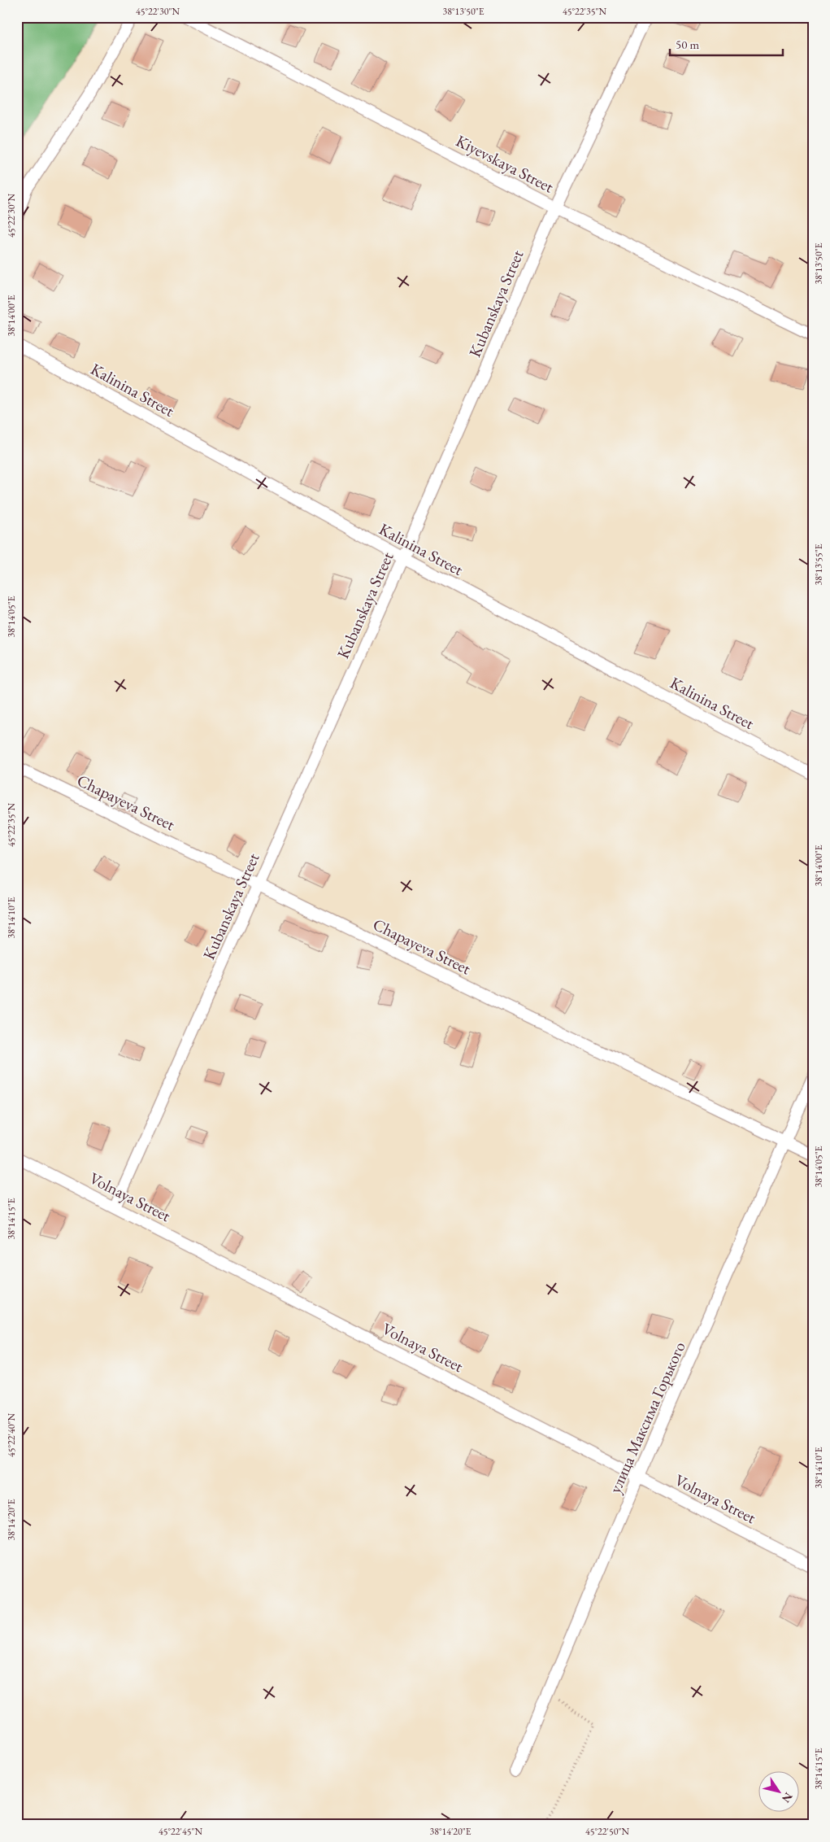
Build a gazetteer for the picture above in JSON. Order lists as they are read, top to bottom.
{
  "streets": {
    "street": [
      "Kiyevskaya Street",
      "Kubanskaya Street",
      "Kalinina Street",
      "Chapayeva Street",
      "Volnaya Street",
      "улица Максима Горького"
    ]
  },
  "crossings": [
    ["Kiyevskaya Street", "Kubanskaya Street"],
    ["Kubanskaya Street", "Kalinina Street"],
    ["Kubanskaya Street", "Chapayeva Street"],
    ["Kubanskaya Street", "Volnaya Street"],
    ["Chapayeva Street", "улица Максима Горького"],
    ["Volnaya Street", "улица Максима Горького"]
  ],
  "scale_bar": "50 m",
  "north": "bottom right",
  "coordinates": [
    "45°22'30\"N",
    "38°13'50\"E",
    "45°22'35\"N",
    "38°14'00\"E",
    "38°13'55\"E",
    "38°14'05\"E",
    "38°14'10\"E",
    "38°14'15\"E",
    "45°22'40\"N",
    "38°14'20\"E",
    "45°22'45\"N",
    "45°22'50\"N"
  ]
}
